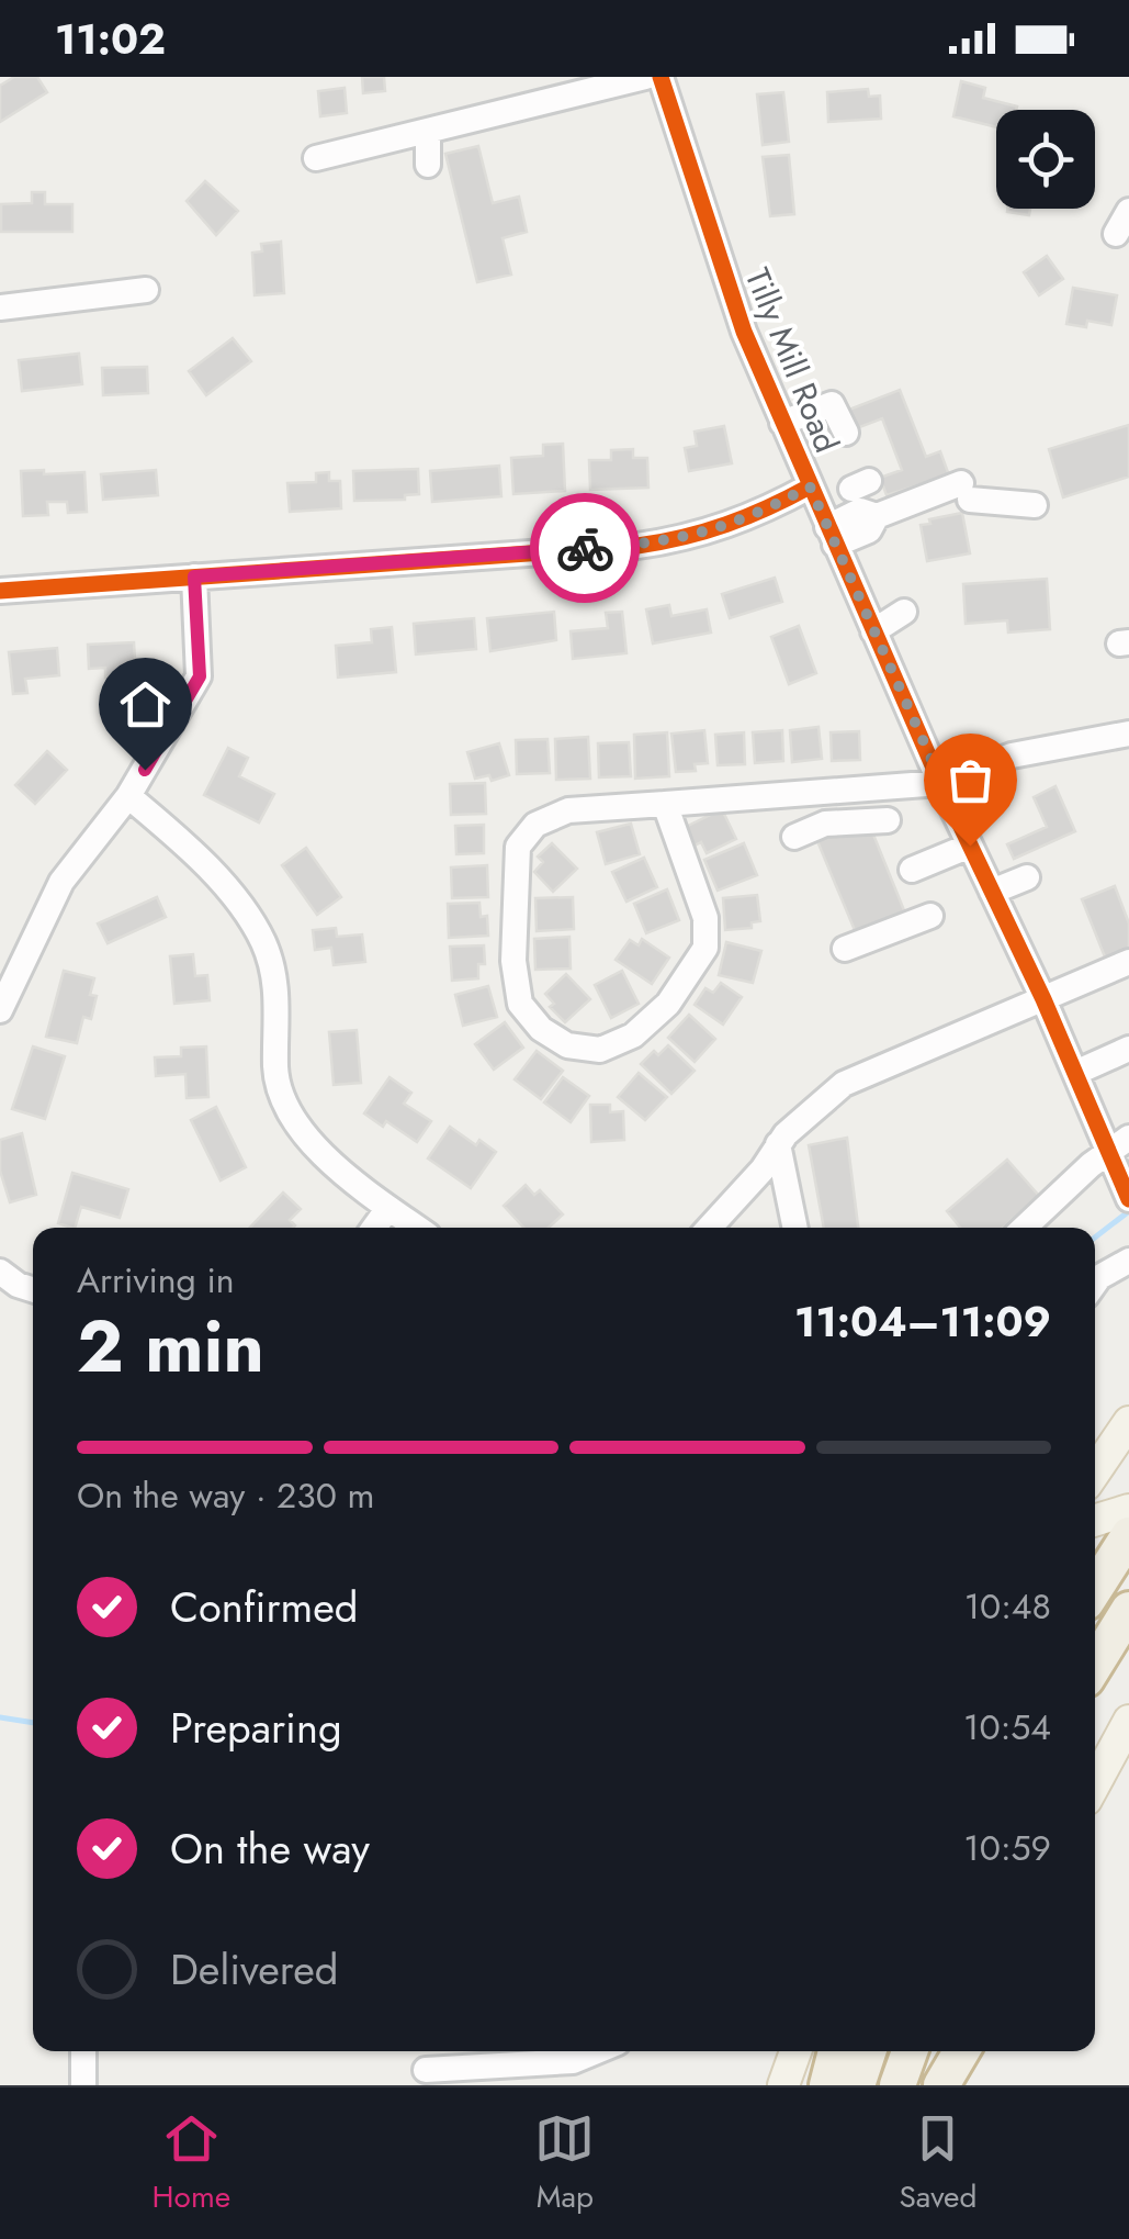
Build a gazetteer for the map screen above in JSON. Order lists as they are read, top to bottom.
{
  "streets": {
    "street": ["Tilly Mill Road"]
  },
  "page": {
    "status": "11:02",
    "heading": ["2 min", "Arriving in", "11:04–11:09"],
    "bar": "On the way · 230 m",
    "list": [
      ["Confirmed", "10:48"],
      ["Preparing", "10:54"],
      ["On the way", "10:59"],
      "Delivered"
    ],
    "tabs": ["Home", "Map", "Saved"]
  }
}
